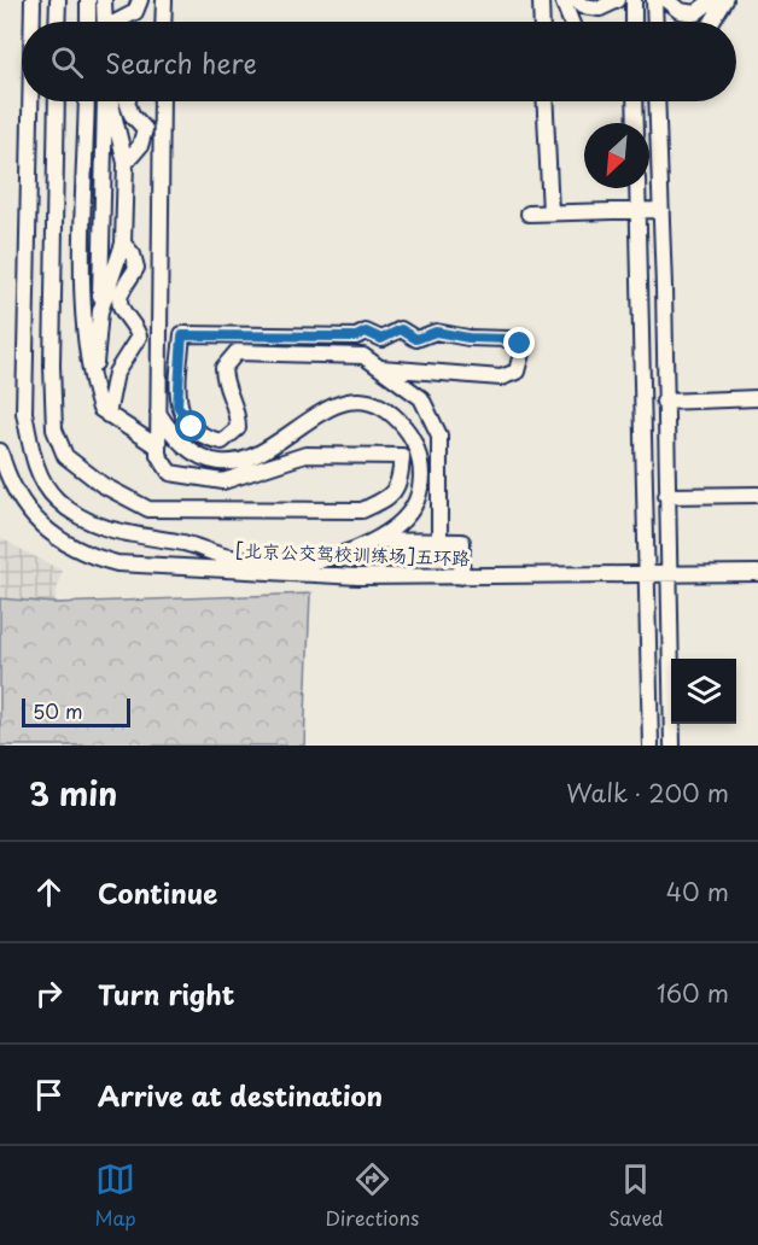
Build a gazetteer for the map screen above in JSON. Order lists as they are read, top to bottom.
{
  "streets": {
    "street": ["[北京公交驾校训练场]五环路"]
  },
  "scale_bar": "50 m",
  "north": "bottom left",
  "page": {
    "search": "Search here",
    "scale": "50 m",
    "heading": ["3 min", "Walk · 200 m"],
    "list": [
      ["Continue", "40 m"],
      ["Turn right", "160 m"],
      "Arrive at destination"
    ],
    "nav": ["Map", "Directions", "Saved"]
  }
}
